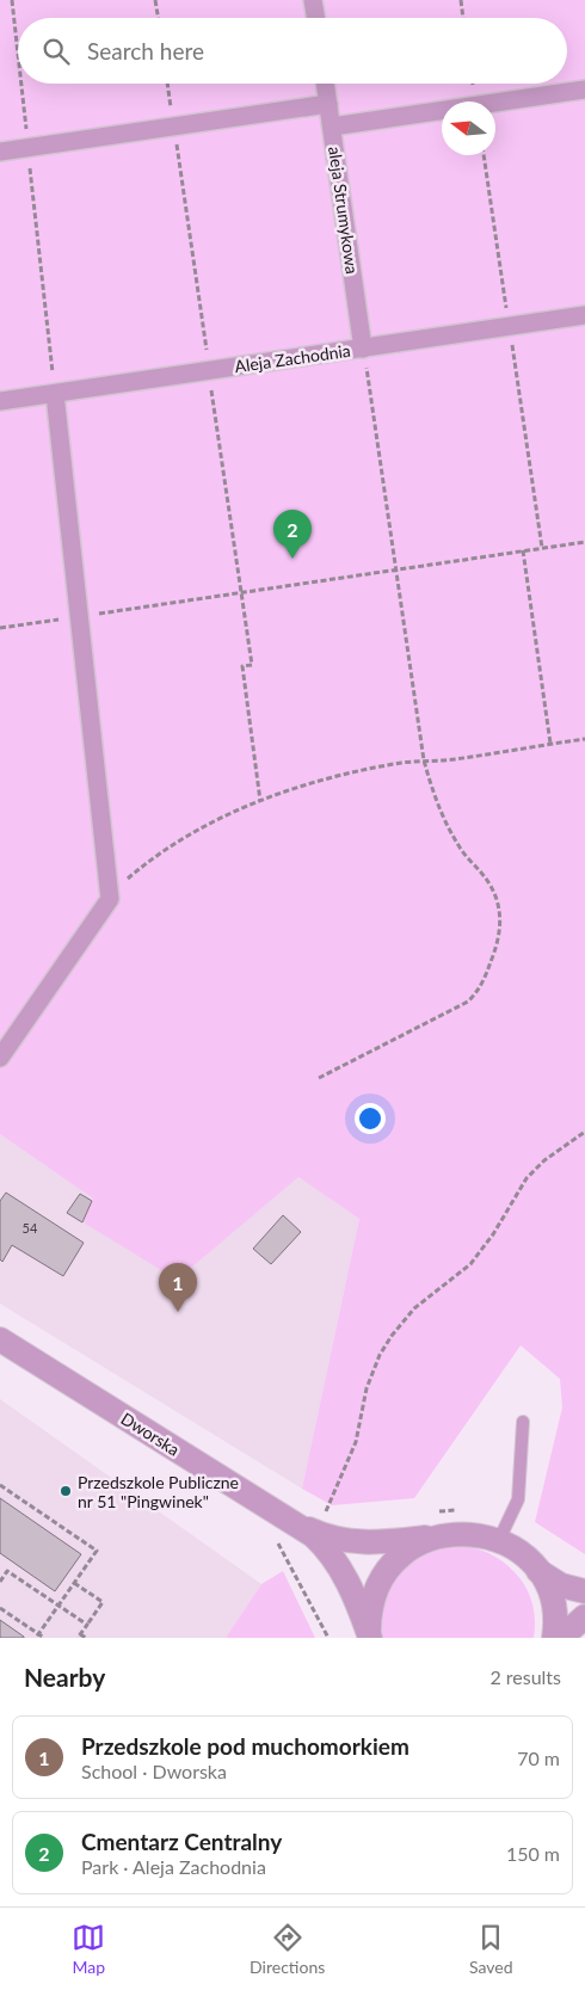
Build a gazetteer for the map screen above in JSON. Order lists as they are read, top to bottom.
{
  "streets": {
    "street": ["aleja Strumykowa", "Aleja Zachodnia", "Dworska"]
  },
  "crossings": [
    ["aleja Strumykowa", "Aleja Zachodnia"]
  ],
  "places": ["Przedszkole Publiczne nr 51 \"Pingwinek\""],
  "house_numbers": ["54"],
  "north": "left",
  "page": {
    "search": "Search here",
    "pins": ["2", "1"],
    "heading": ["Nearby", "2 results"],
    "list": [
      {
        "mark": "1",
        "name": "Przedszkole pod muchomorkiem",
        "note": "School · Dworska",
        "value": "70 m"
      },
      {
        "mark": "2",
        "name": "Cmentarz Centralny",
        "note": "Park · Aleja Zachodnia",
        "value": "150 m"
      }
    ],
    "nav": ["Map", "Directions", "Saved"]
  }
}
